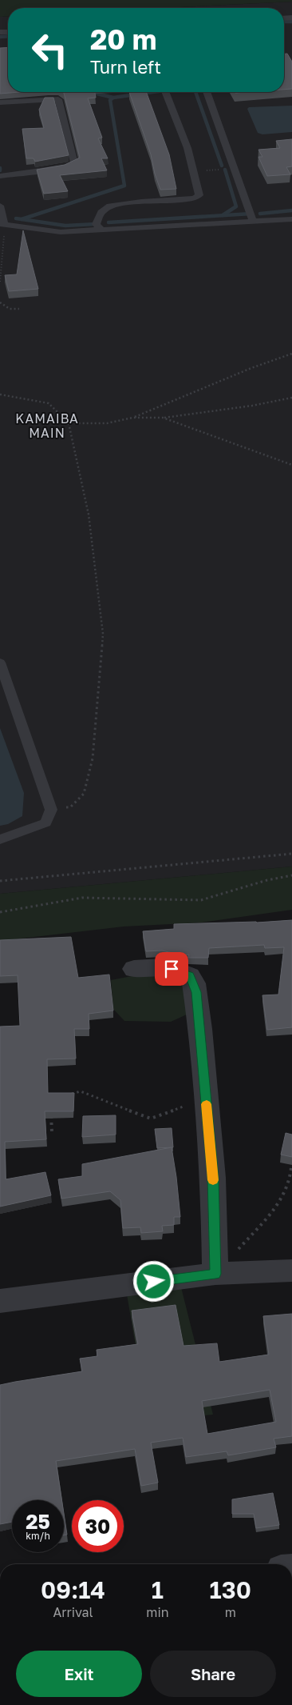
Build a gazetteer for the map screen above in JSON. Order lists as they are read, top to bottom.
{
  "districts": ["KAMAIBA MAIN"],
  "page": {
    "turn": ["20 m", "Turn left"],
    "speed": "25 km/h",
    "limit": "30",
    "eta": [
      "09:14",
      "Arrival",
      "1",
      "min",
      "130",
      "m"
    ],
    "buttons": ["Exit", "Share"]
  }
}
